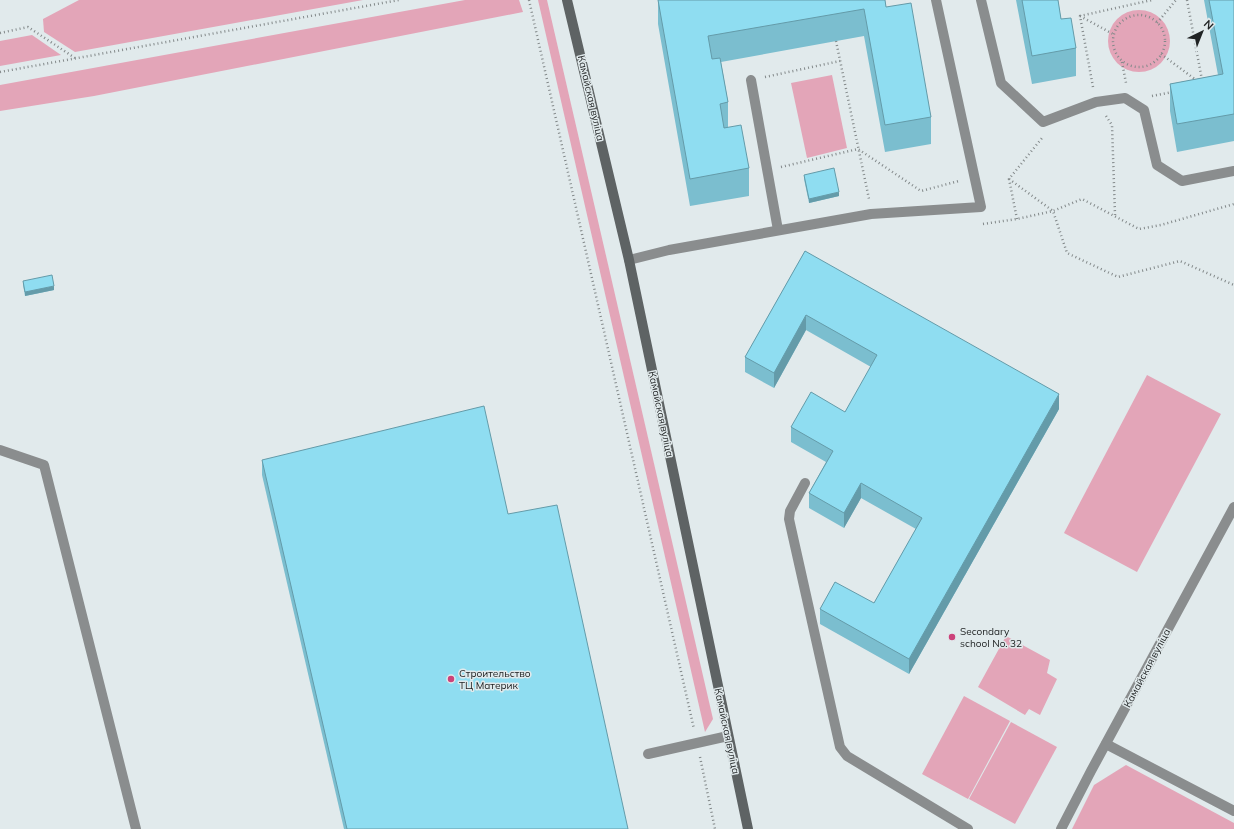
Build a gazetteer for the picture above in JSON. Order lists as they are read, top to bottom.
{
  "streets": {
    "street": ["Камайская вуліца"]
  },
  "places": ["Secondary school No. 32", "Строительство ТЦ Материк"],
  "north": "top right"
}
